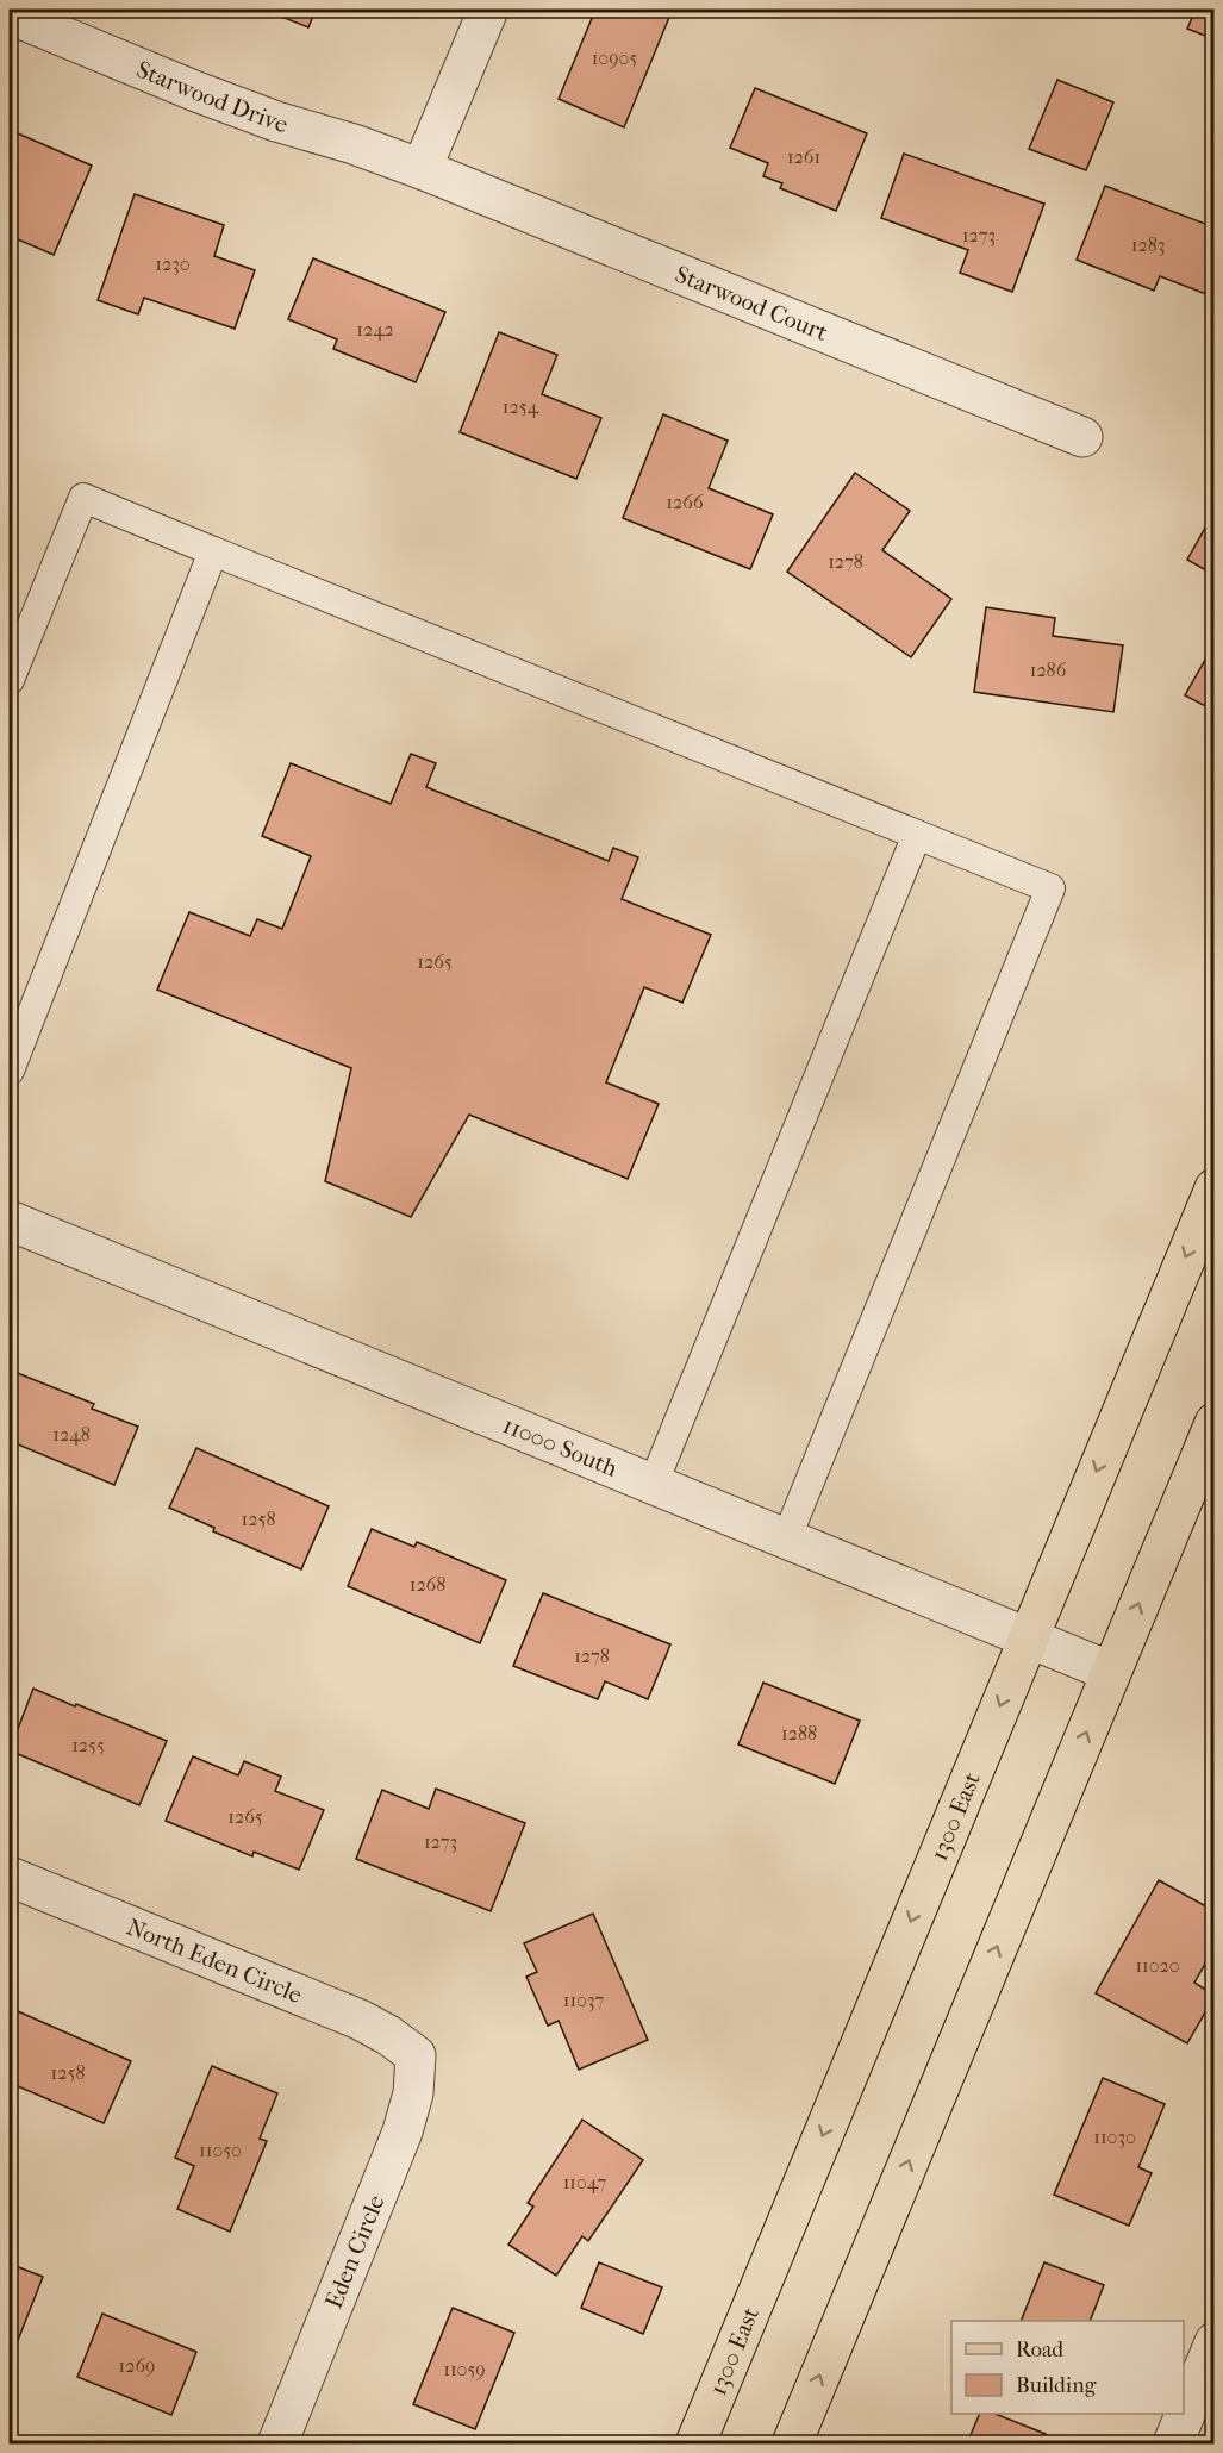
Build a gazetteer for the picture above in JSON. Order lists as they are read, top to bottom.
{
  "streets": {
    "main road": ["1300 East"],
    "street": [
      "Starwood Drive",
      "Starwood Court",
      "11000 South",
      "North Eden Circle",
      "Eden Circle"
    ]
  },
  "crossings": [
    ["Starwood Drive", "Starwood Court"],
    ["11000 South", "1300 East"],
    ["North Eden Circle", "Eden Circle"]
  ],
  "house_numbers": [
    "10905",
    "1261",
    "1273",
    "1283",
    "1230",
    "1242",
    "1254",
    "1266",
    "1278",
    "1286",
    "1265",
    "1248",
    "1258",
    "1268",
    "1278",
    "1288",
    "1255",
    "1265",
    "1273",
    "11020",
    "11037",
    "1258",
    "11030",
    "11050",
    "11047",
    "1269",
    "11059"
  ],
  "legend": ["Road", "Building"]
}
